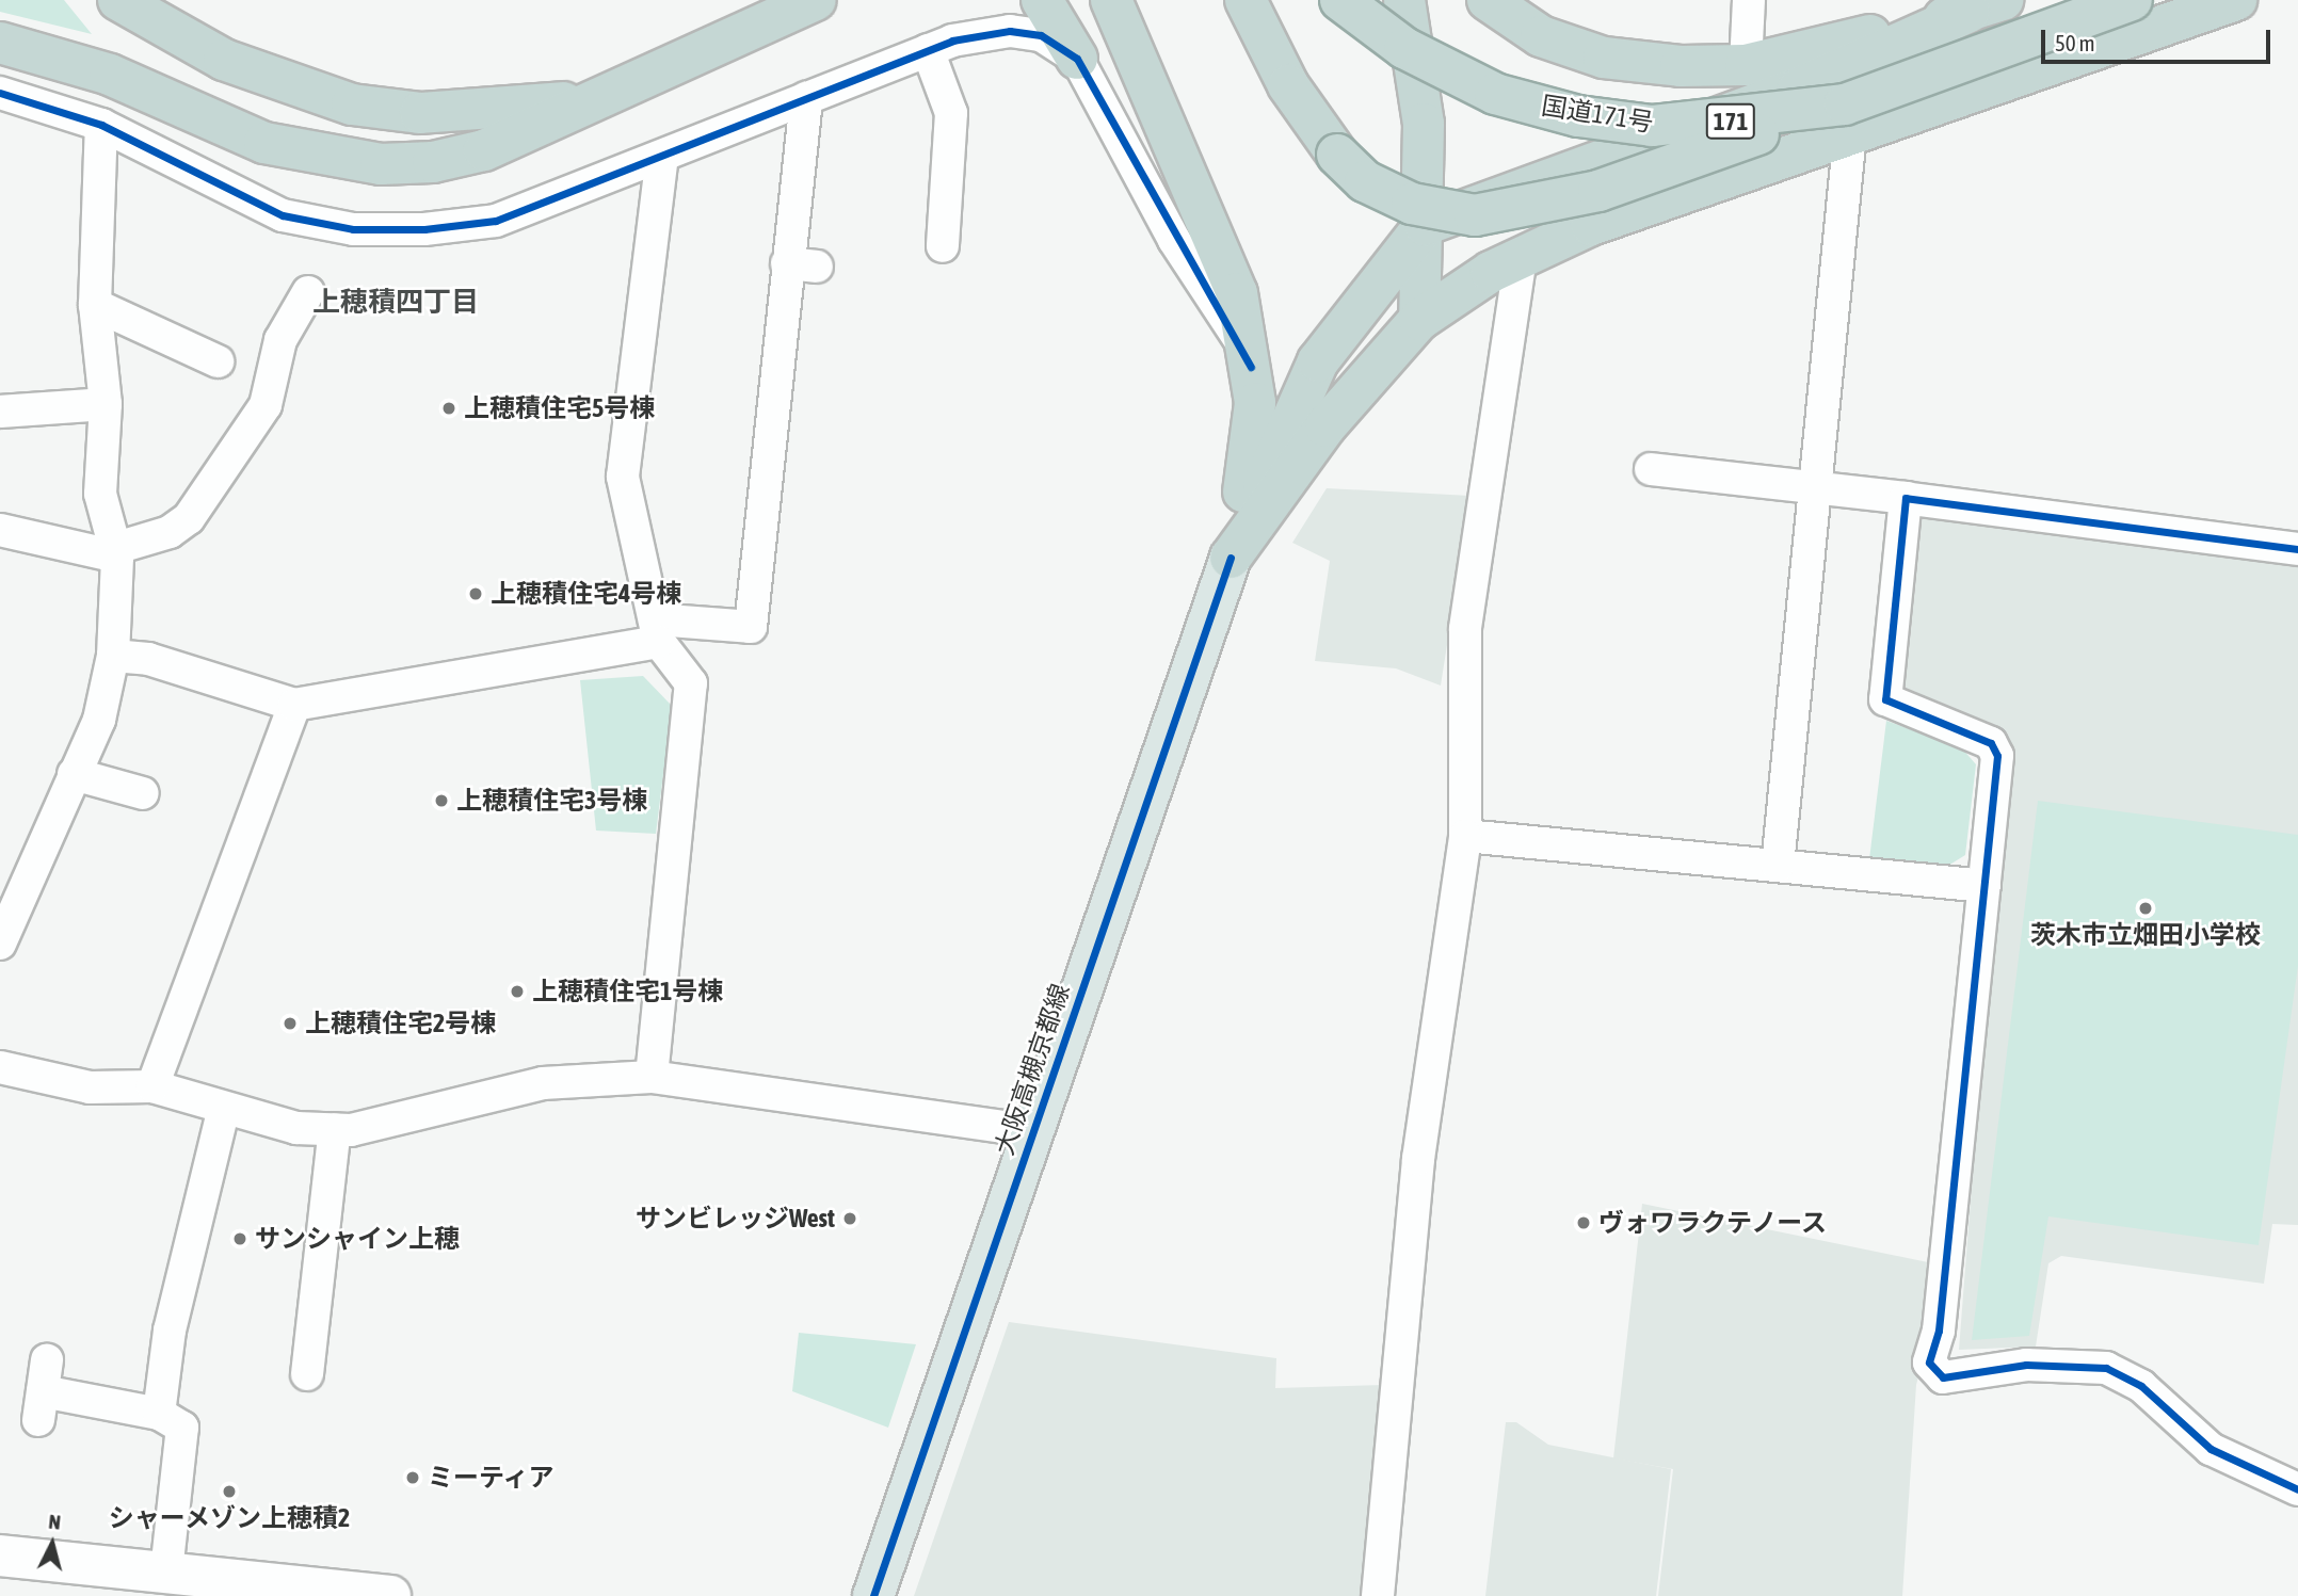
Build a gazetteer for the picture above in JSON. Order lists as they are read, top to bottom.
{
  "streets": {
    "highway": ["国道171号", "171"],
    "main road": ["大阪高槻京都線"]
  },
  "districts": ["上穂積四丁目"],
  "places": [
    "上穂積住宅5号棟",
    "上穂積住宅4号棟",
    "上穂積住宅3号棟",
    "茨木市立畑田小学校",
    "上穂積住宅1号棟",
    "上穂積住宅2号棟",
    "サンビレッジWest",
    "ヴォワラクテノース",
    "サンシャイン上穂",
    "ミーティア",
    "シャーメゾン上穂積2"
  ],
  "scale_bar": "50 m",
  "north": "top"
}
